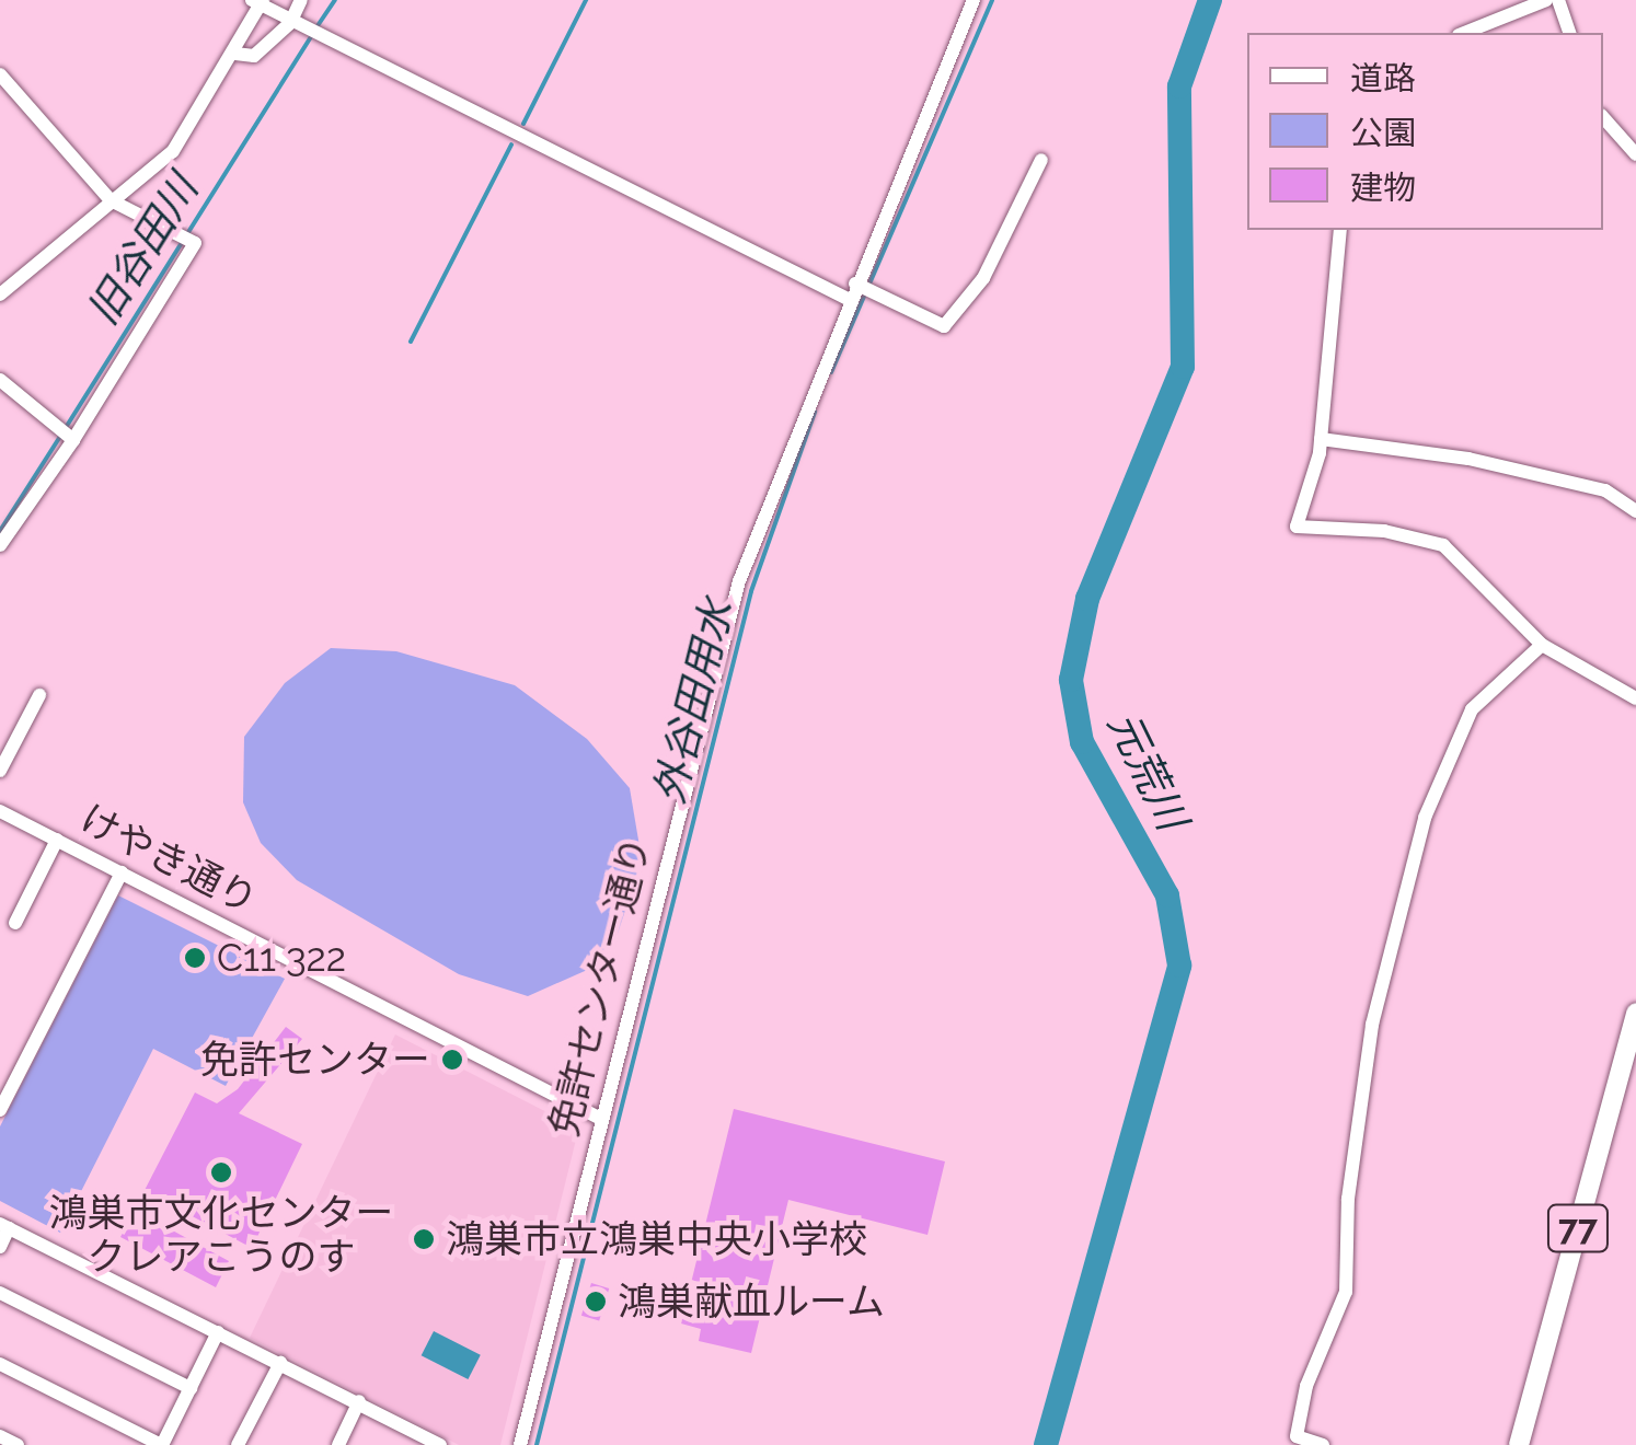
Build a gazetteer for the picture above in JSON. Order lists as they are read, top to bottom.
{
  "streets": {
    "main road": ["77"],
    "street": ["けやき通り", "免許センター通り"]
  },
  "crossings": [
    ["けやき通り", "免許センター通り"]
  ],
  "water": ["旧谷田川", "外谷田用水", "元荒川"],
  "places": [
    "C11 322",
    "免許センター",
    "鴻巣市文化センター クレアこうのす",
    "鴻巣市立鴻巣中央小学校",
    "鴻巣献血ルーム"
  ],
  "legend": ["道路", "公園", "建物"]
}
